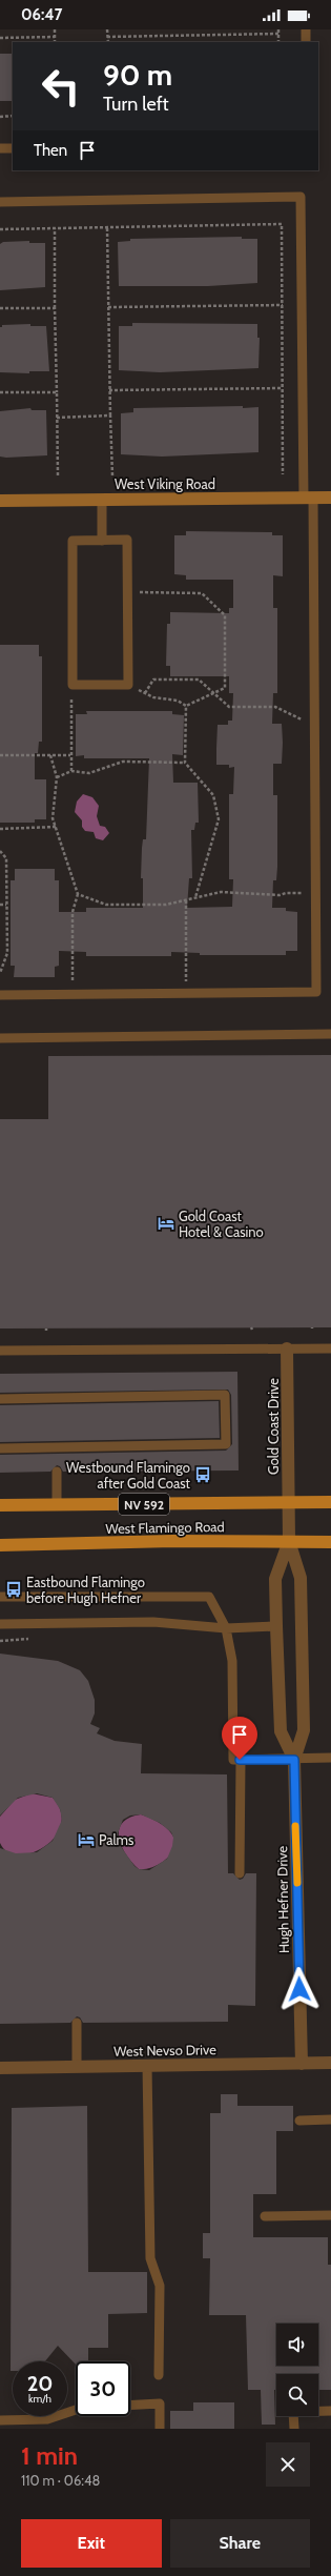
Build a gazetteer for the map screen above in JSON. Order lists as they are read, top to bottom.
{
  "streets": {
    "main road": ["NV 592", "West Flamingo Road"],
    "street": [
      "West Viking Road",
      "Gold Coast Drive",
      "Hugh Hefner Drive",
      "West Nevso Drive"
    ]
  },
  "crossings": [
    ["Gold Coast Drive", "West Flamingo Road"],
    ["Gold Coast Drive", "Hugh Hefner Drive"],
    ["West Flamingo Road", "Hugh Hefner Drive"],
    ["Hugh Hefner Drive", "West Nevso Drive"]
  ],
  "places": {
    "hotel": ["Gold Coast Hotel & Casino", "Palms"],
    "bus stop": ["Westbound Flamingo after Gold Coast", "Eastbound Flamingo before Hugh Hefner"]
  },
  "page": {
    "status": "06:47",
    "turn": ["90 m", "Turn left"],
    "then": "Then",
    "speed": "20 km/h",
    "limit": "30",
    "heading": ["1 min", "110 m · 06:48"],
    "buttons": ["Exit", "Share"]
  }
}
